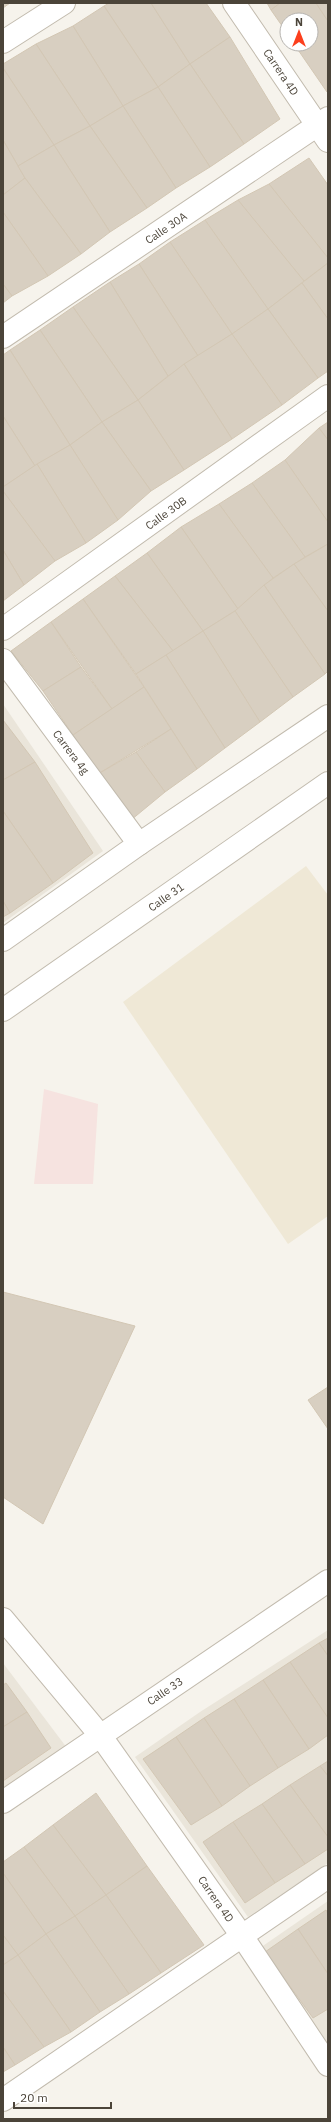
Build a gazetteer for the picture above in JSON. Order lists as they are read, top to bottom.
{
  "streets": {
    "street": [
      "Carrera 4D",
      "Calle 30A",
      "Calle 30B",
      "Carrera 4g",
      "Calle 31",
      "Calle 33"
    ]
  },
  "crossings": [
    ["Carrera 4D", "Calle 30A"],
    ["Carrera 4D", "Calle 33"]
  ],
  "scale_bar": "20 m",
  "north": "top"
}
